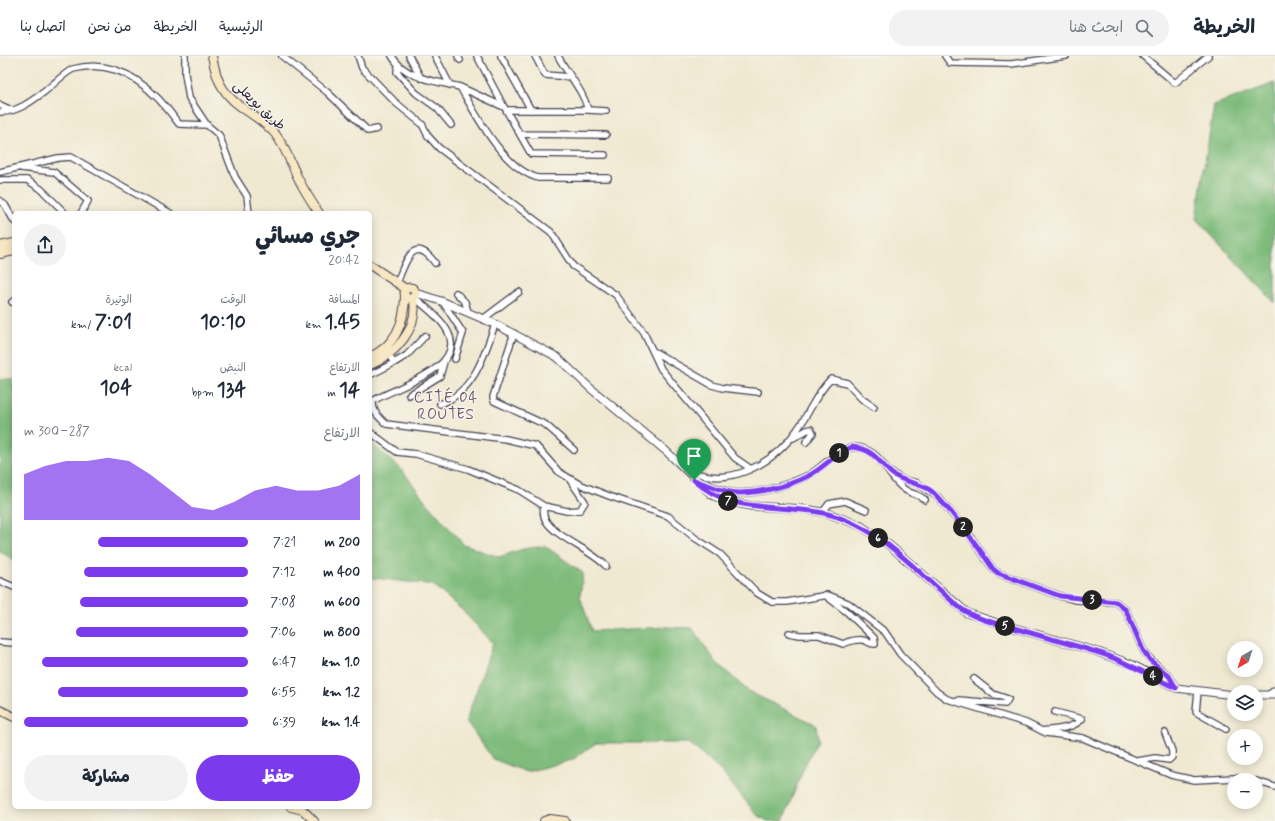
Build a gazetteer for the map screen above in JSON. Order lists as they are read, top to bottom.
{
  "streets": {
    "main road": ["طريق بويعلى"]
  },
  "districts": ["CITÉ 04 ROUTES"],
  "north": "bottom left",
  "page": {
    "header": "الخريطة",
    "search": "ابحث هنا",
    "nav": [
      "الرئيسية",
      "الخريطة",
      "من نحن",
      "اتصل بنا"
    ],
    "heading": ["جري مسائي", "20:42"],
    "stats": [
      ["المسافة", "1.45 km"],
      ["الوقت", "10:10"],
      ["الوتيرة", "7:01 /km"],
      ["الارتفاع", "14 m"],
      ["النبض", "134 bpm"],
      ["kcal", "104"]
    ],
    "chart": ["الارتفاع", "287–300 m"],
    "pins": [
      "1",
      "7",
      "2",
      "6",
      "3",
      "5",
      "4"
    ],
    "list": [
      {
        "name": "200 m",
        "note": "7:21"
      },
      {
        "name": "400 m",
        "note": "7:12"
      },
      {
        "name": "600 m",
        "note": "7:08"
      },
      {
        "name": "800 m",
        "note": "7:06"
      },
      {
        "name": "1.0 km",
        "note": "6:47"
      },
      {
        "name": "1.2 km",
        "note": "6:55"
      },
      {
        "name": "1.4 km",
        "note": "6:39"
      }
    ],
    "map_buttons": ["+", "−"],
    "buttons": ["حفظ", "مشاركة"]
  }
}
